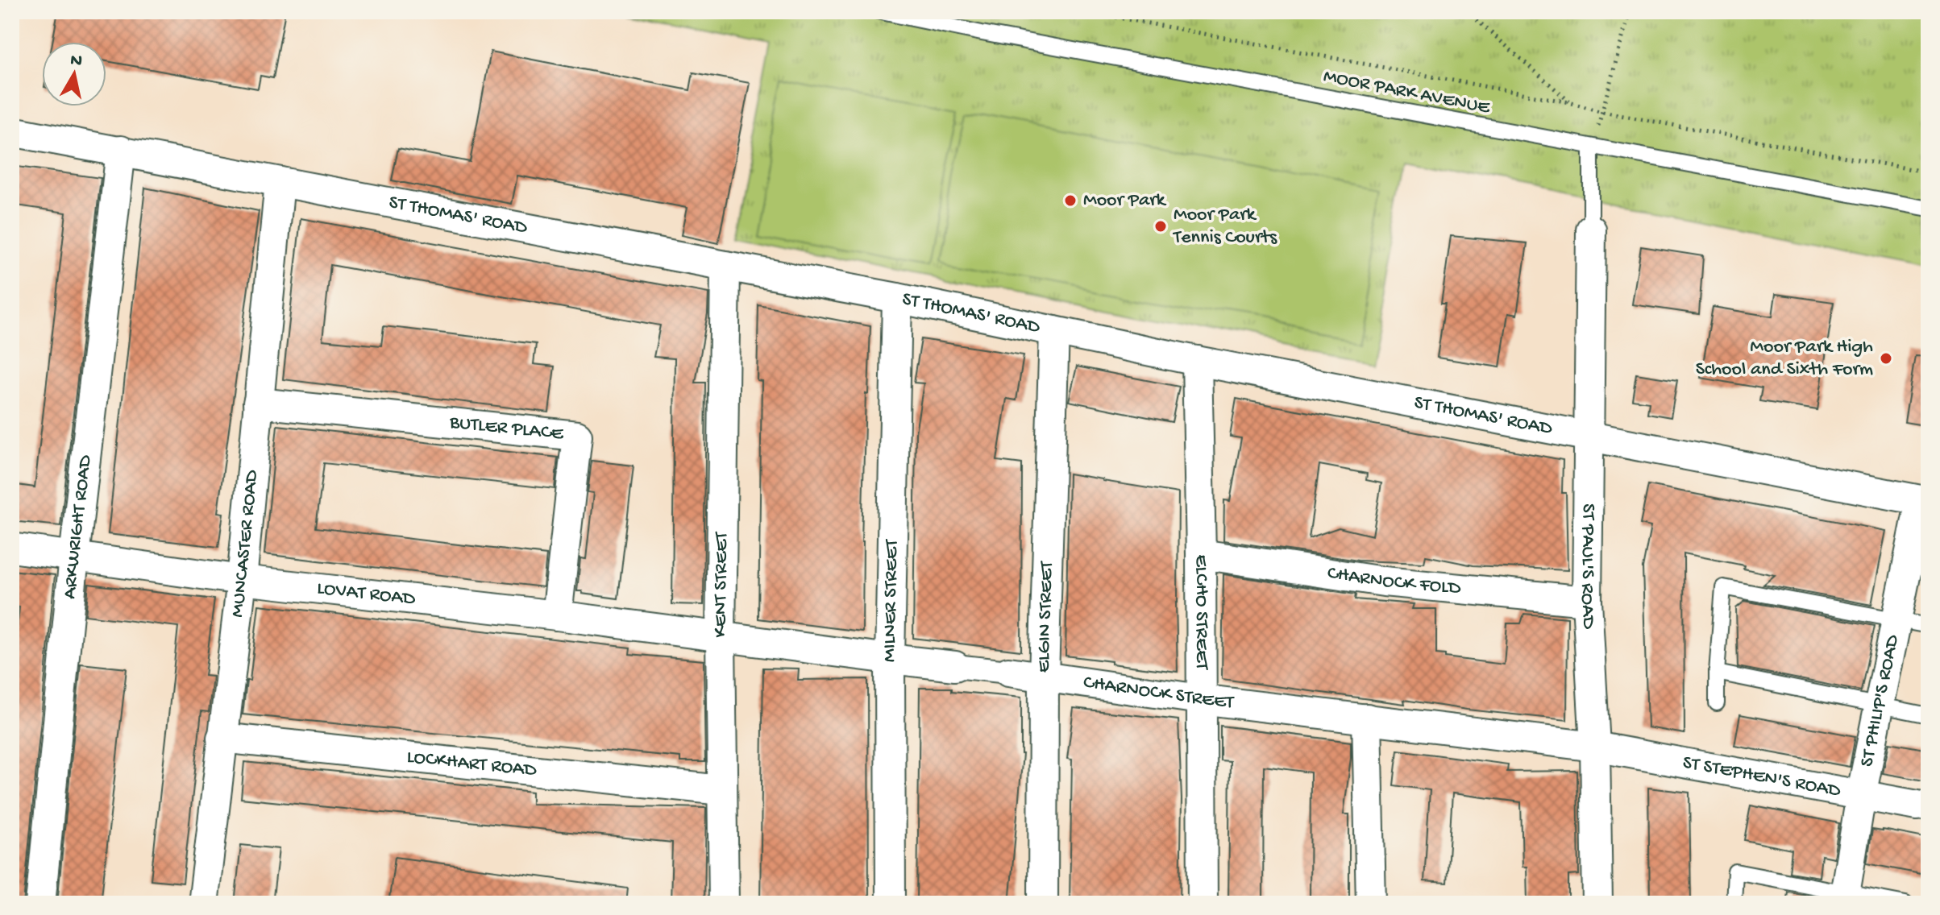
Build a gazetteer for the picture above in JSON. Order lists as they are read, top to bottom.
{
  "streets": {
    "street": [
      "ST THOMAS' ROAD",
      "BUTLER PLACE",
      "ARKWRIGHT ROAD",
      "MUNCASTER ROAD",
      "ST PAUL'S ROAD",
      "CHARNOCK FOLD",
      "KENT STREET",
      "LOVAT ROAD",
      "MILNER STREET",
      "ELCHO STREET",
      "ELGIN STREET",
      "CHARNOCK STREET",
      "ST PHILIP'S ROAD",
      "LOCKHART ROAD",
      "ST STEPHEN'S ROAD"
    ],
    "lane": ["MOOR PARK AVENUE"]
  },
  "crossings": [
    ["ST THOMAS' ROAD", "ARKWRIGHT ROAD"],
    ["ST THOMAS' ROAD", "MUNCASTER ROAD"],
    ["ST THOMAS' ROAD", "ST PAUL'S ROAD"],
    ["ST THOMAS' ROAD", "KENT STREET"],
    ["ST THOMAS' ROAD", "MILNER STREET"],
    ["ST THOMAS' ROAD", "ELCHO STREET"],
    ["ST THOMAS' ROAD", "ELGIN STREET"],
    ["ST THOMAS' ROAD", "ST PHILIP'S ROAD"],
    ["BUTLER PLACE", "MUNCASTER ROAD"],
    ["BUTLER PLACE", "LOVAT ROAD"],
    ["ARKWRIGHT ROAD", "LOVAT ROAD"],
    ["MUNCASTER ROAD", "LOVAT ROAD"],
    ["MUNCASTER ROAD", "LOCKHART ROAD"],
    ["ST PAUL'S ROAD", "CHARNOCK FOLD"],
    ["ST PAUL'S ROAD", "CHARNOCK STREET"],
    ["ST PAUL'S ROAD", "ST STEPHEN'S ROAD"],
    ["CHARNOCK FOLD", "ELCHO STREET"],
    ["KENT STREET", "LOVAT ROAD"],
    ["KENT STREET", "CHARNOCK STREET"],
    ["KENT STREET", "LOCKHART ROAD"],
    ["LOVAT ROAD", "CHARNOCK STREET"],
    ["MILNER STREET", "CHARNOCK STREET"],
    ["ELCHO STREET", "CHARNOCK STREET"],
    ["ELGIN STREET", "CHARNOCK STREET"],
    ["CHARNOCK STREET", "ST STEPHEN'S ROAD"],
    ["ST PHILIP'S ROAD", "ST STEPHEN'S ROAD"]
  ],
  "places": ["Moor Park", "Moor Park Tennis Courts", "Moor Park High School and Sixth Form"],
  "north": "top"
}
